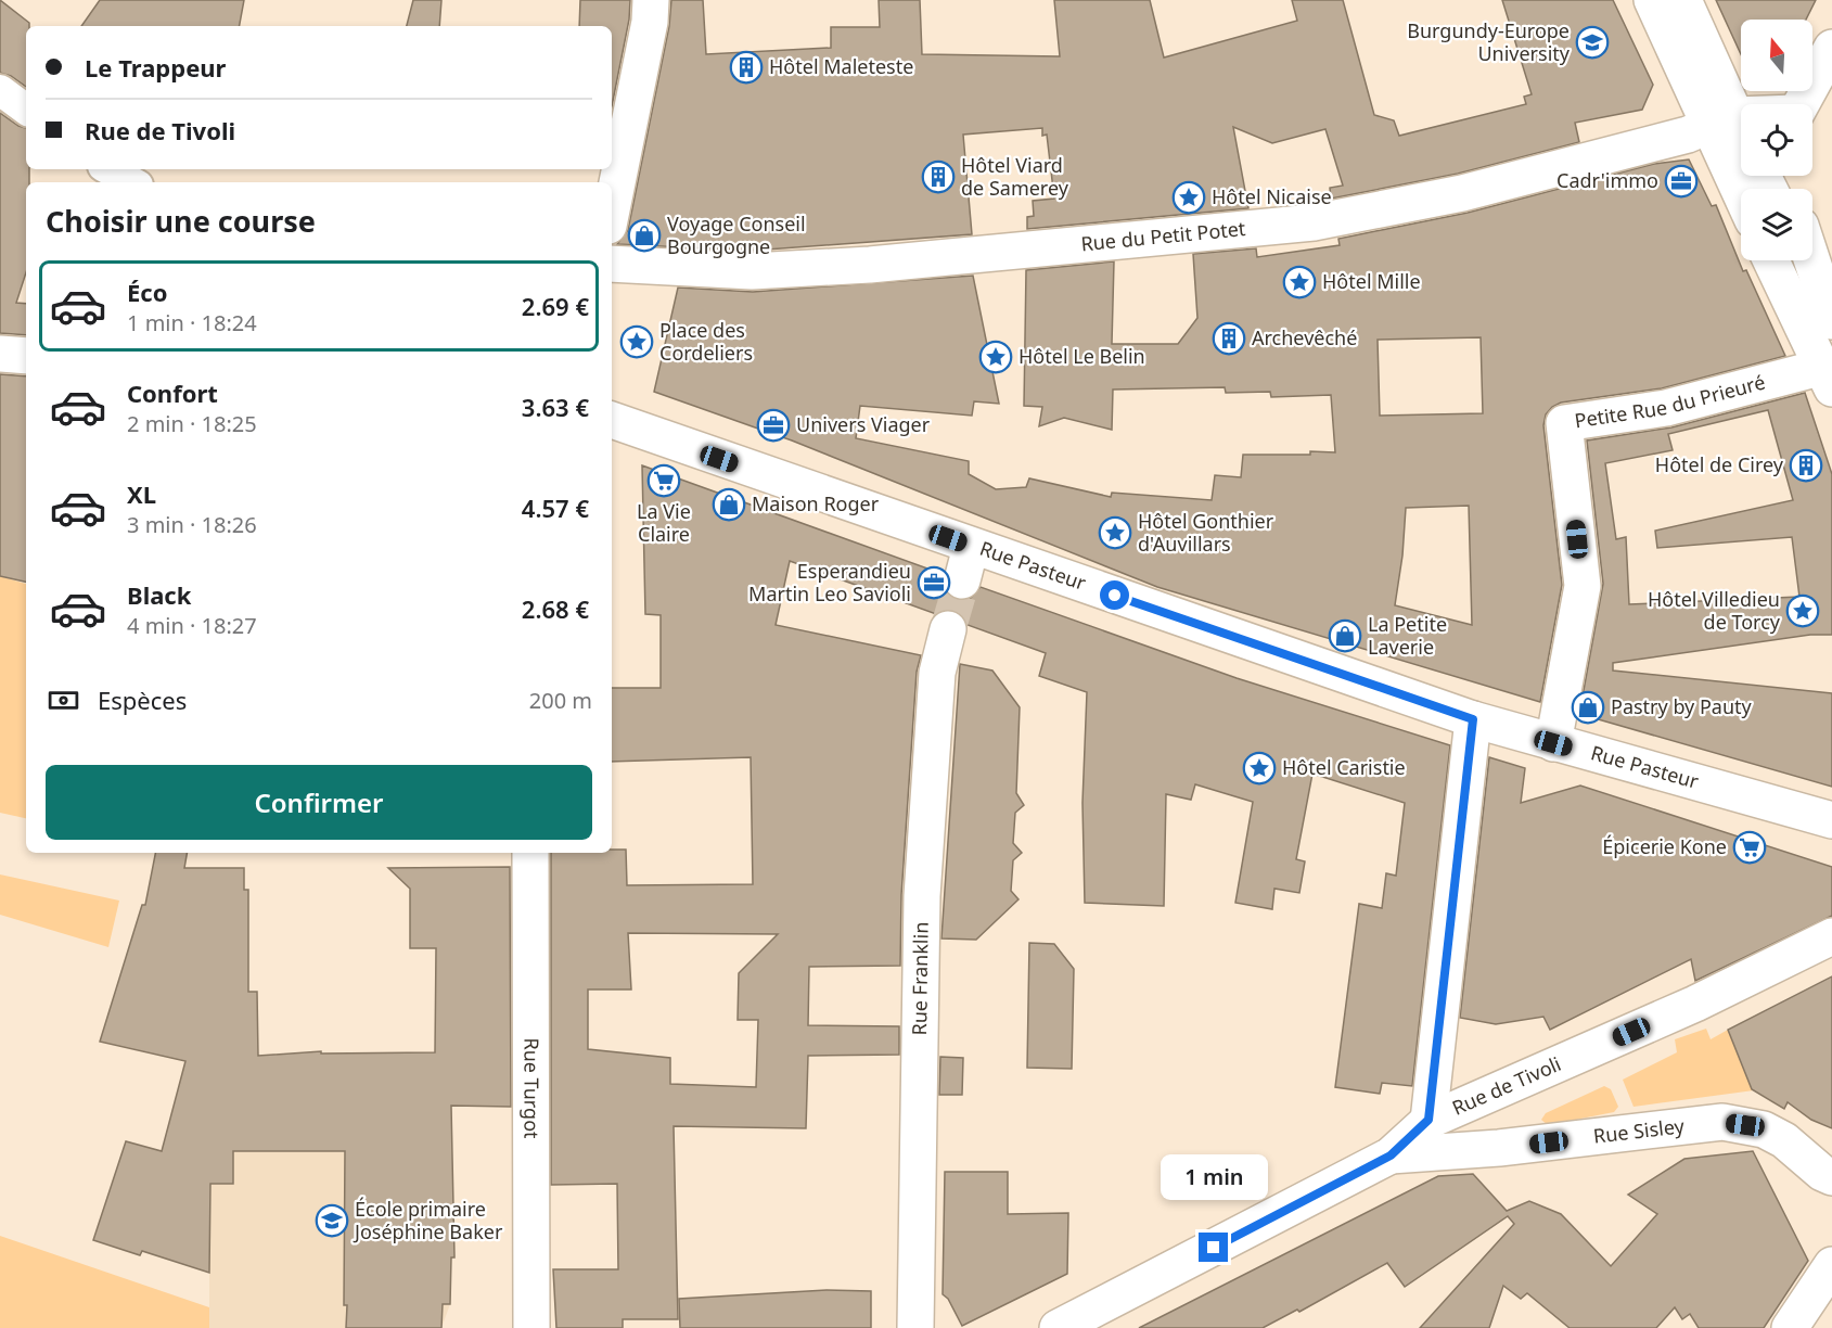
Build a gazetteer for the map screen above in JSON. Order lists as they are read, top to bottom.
{
  "streets": {
    "street": [
      "Rue du Petit Potet",
      "Petite Rue du Prieuré",
      "Rue Pasteur",
      "Rue Franklin",
      "Rue de Tivoli",
      "Rue Turgot",
      "Rue Sisley"
    ]
  },
  "crossings": [
    ["Petite Rue du Prieuré", "Rue Pasteur"],
    ["Rue de Tivoli", "Rue Sisley"]
  ],
  "places": {
    "school or university": ["Burgundy-Europe University", "École primaire Joséphine Baker"],
    "building": [
      "Hôtel Maleteste",
      "Hôtel Viard de Samerey",
      "Archevêché",
      "Hôtel de Cirey"
    ],
    "office": ["Cadr'immo", "Univers Viager", "Esperandieu Martin Leo Savioli"],
    "place": [
      "Hôtel Nicaise",
      "Hôtel Mille",
      "Place des Cordeliers",
      "Hôtel Le Belin",
      "Hôtel Gonthier d'Auvillars",
      "Hôtel Villedieu de Torcy",
      "Hôtel Caristie"
    ],
    "shop": [
      "Voyage Conseil Bourgogne",
      "Maison Roger",
      "La Petite Laverie",
      "Pastry by Pauty"
    ],
    "supermarket": ["La Vie Claire", "Épicerie Kone"]
  },
  "north": "top",
  "page": {
    "banner": ["Le Trappeur", "Rue de Tivoli"],
    "heading": "Choisir une course",
    "list": [
      {
        "name": "Éco",
        "note": "1 min · 18:24",
        "value": "2.69 €"
      },
      {
        "name": "Confort",
        "note": "2 min · 18:25",
        "value": "3.63 €"
      },
      {
        "name": "XL",
        "note": "3 min · 18:26",
        "value": "4.57 €"
      },
      {
        "name": "Black",
        "note": "4 min · 18:27",
        "value": "2.68 €"
      }
    ],
    "pay": ["Espèces", "200 m"],
    "buttons": "Confirmer",
    "bubble": "1 min"
  }
}
